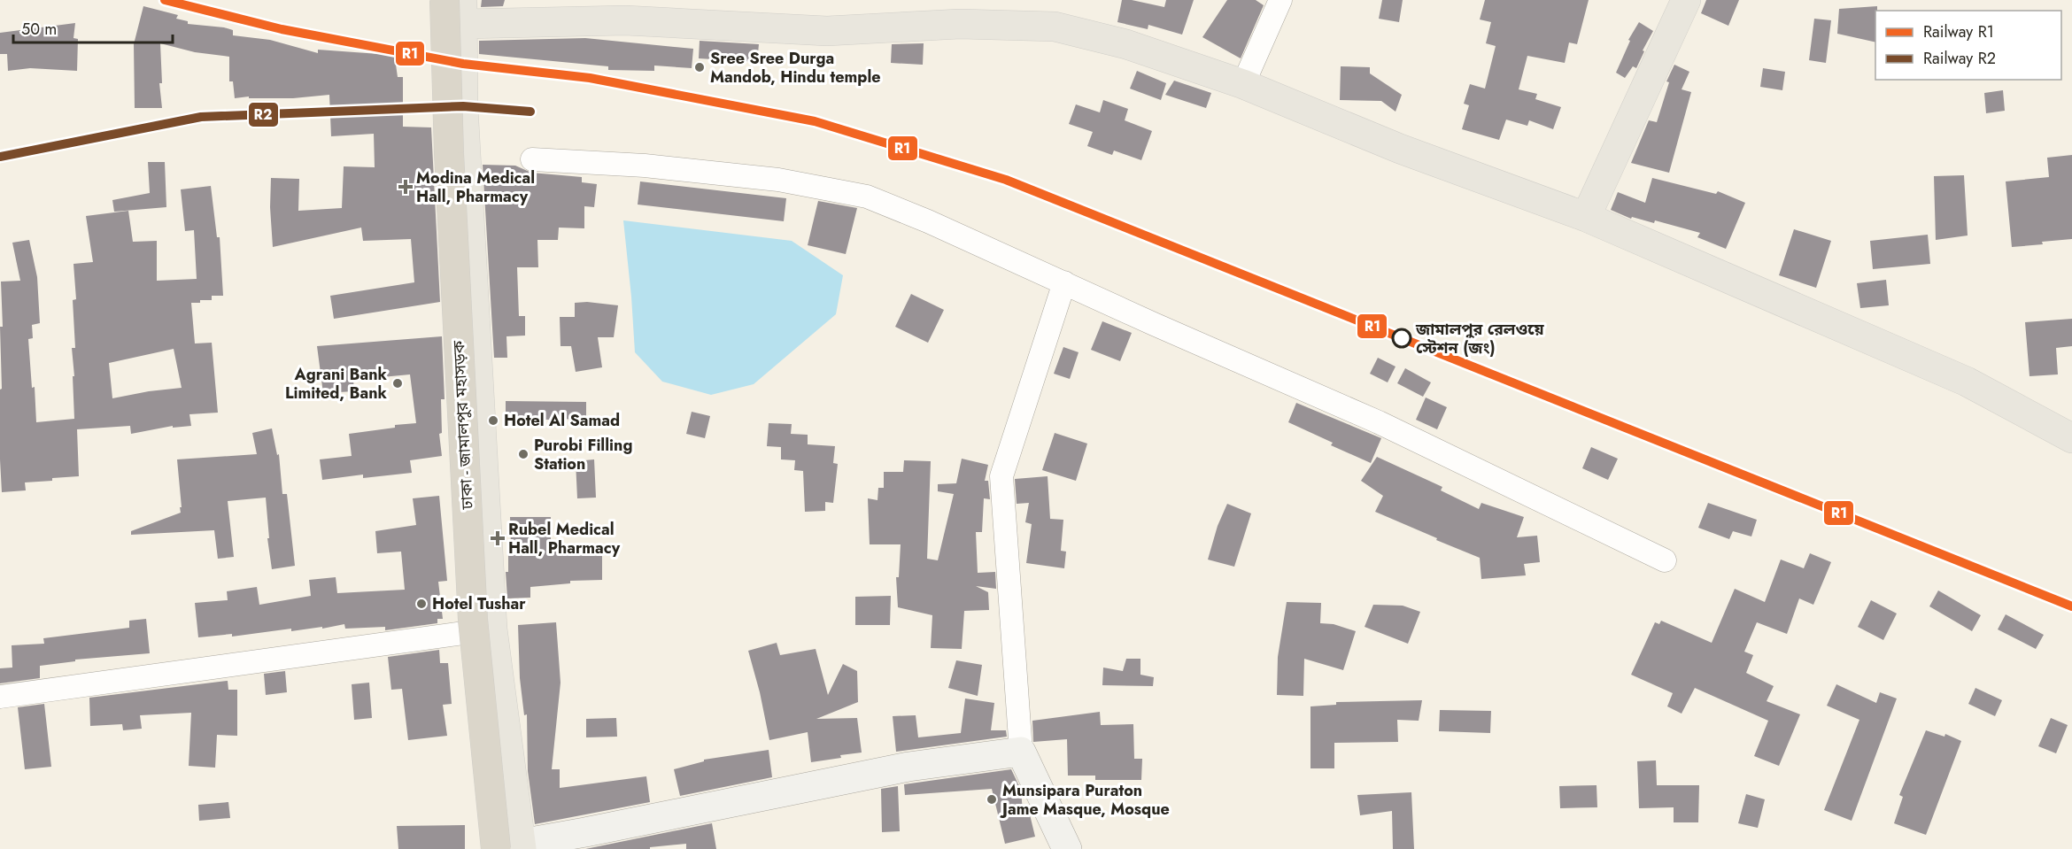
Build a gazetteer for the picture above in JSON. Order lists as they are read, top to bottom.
{
  "streets": {
    "highway": ["ঢাকা - জামালপুর মহাসড়ক"]
  },
  "places": {
    "other": [
      "Sree Sree Durga Mandob, Hindu temple",
      "জামালপুর রেলওয়ে স্টেশন (জং)",
      "Agrani Bank Limited, Bank",
      "Hotel Al Samad",
      "Purobi Filling Station",
      "Hotel Tushar",
      "Munsipara Puraton Jame Masque, Mosque"
    ],
    "health": ["Modina Medical Hall, Pharmacy", "Rubel Medical Hall, Pharmacy"]
  },
  "lines": ["rail line R1", "rail line R2"],
  "legend": ["Railway R1", "Railway R2"],
  "scale_bar": "50 m"
}
